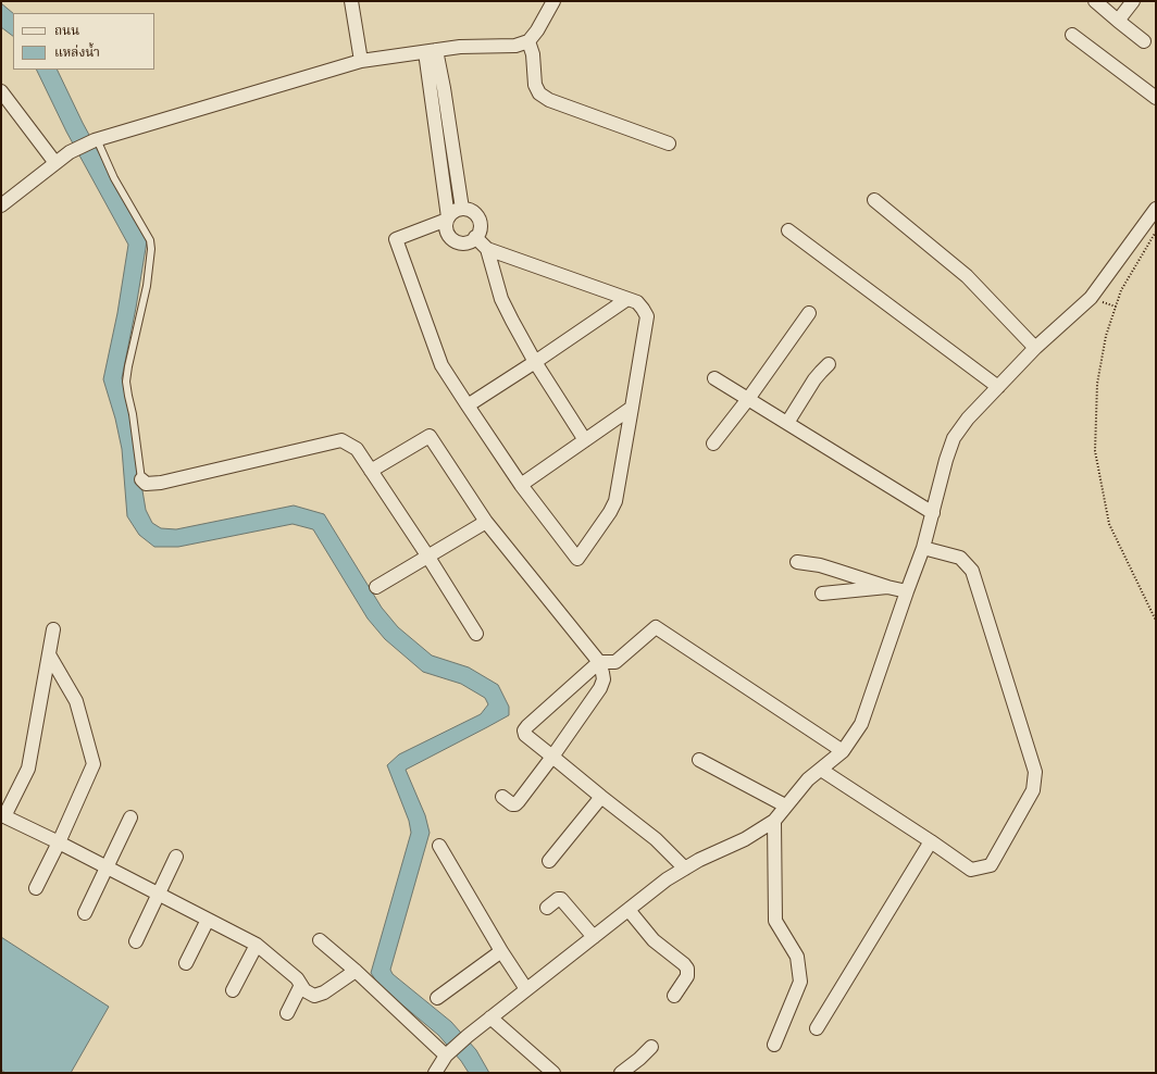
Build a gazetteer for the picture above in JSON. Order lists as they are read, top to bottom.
{
  "legend": ["ถนน", "แหล่งน้ำ"]
}
